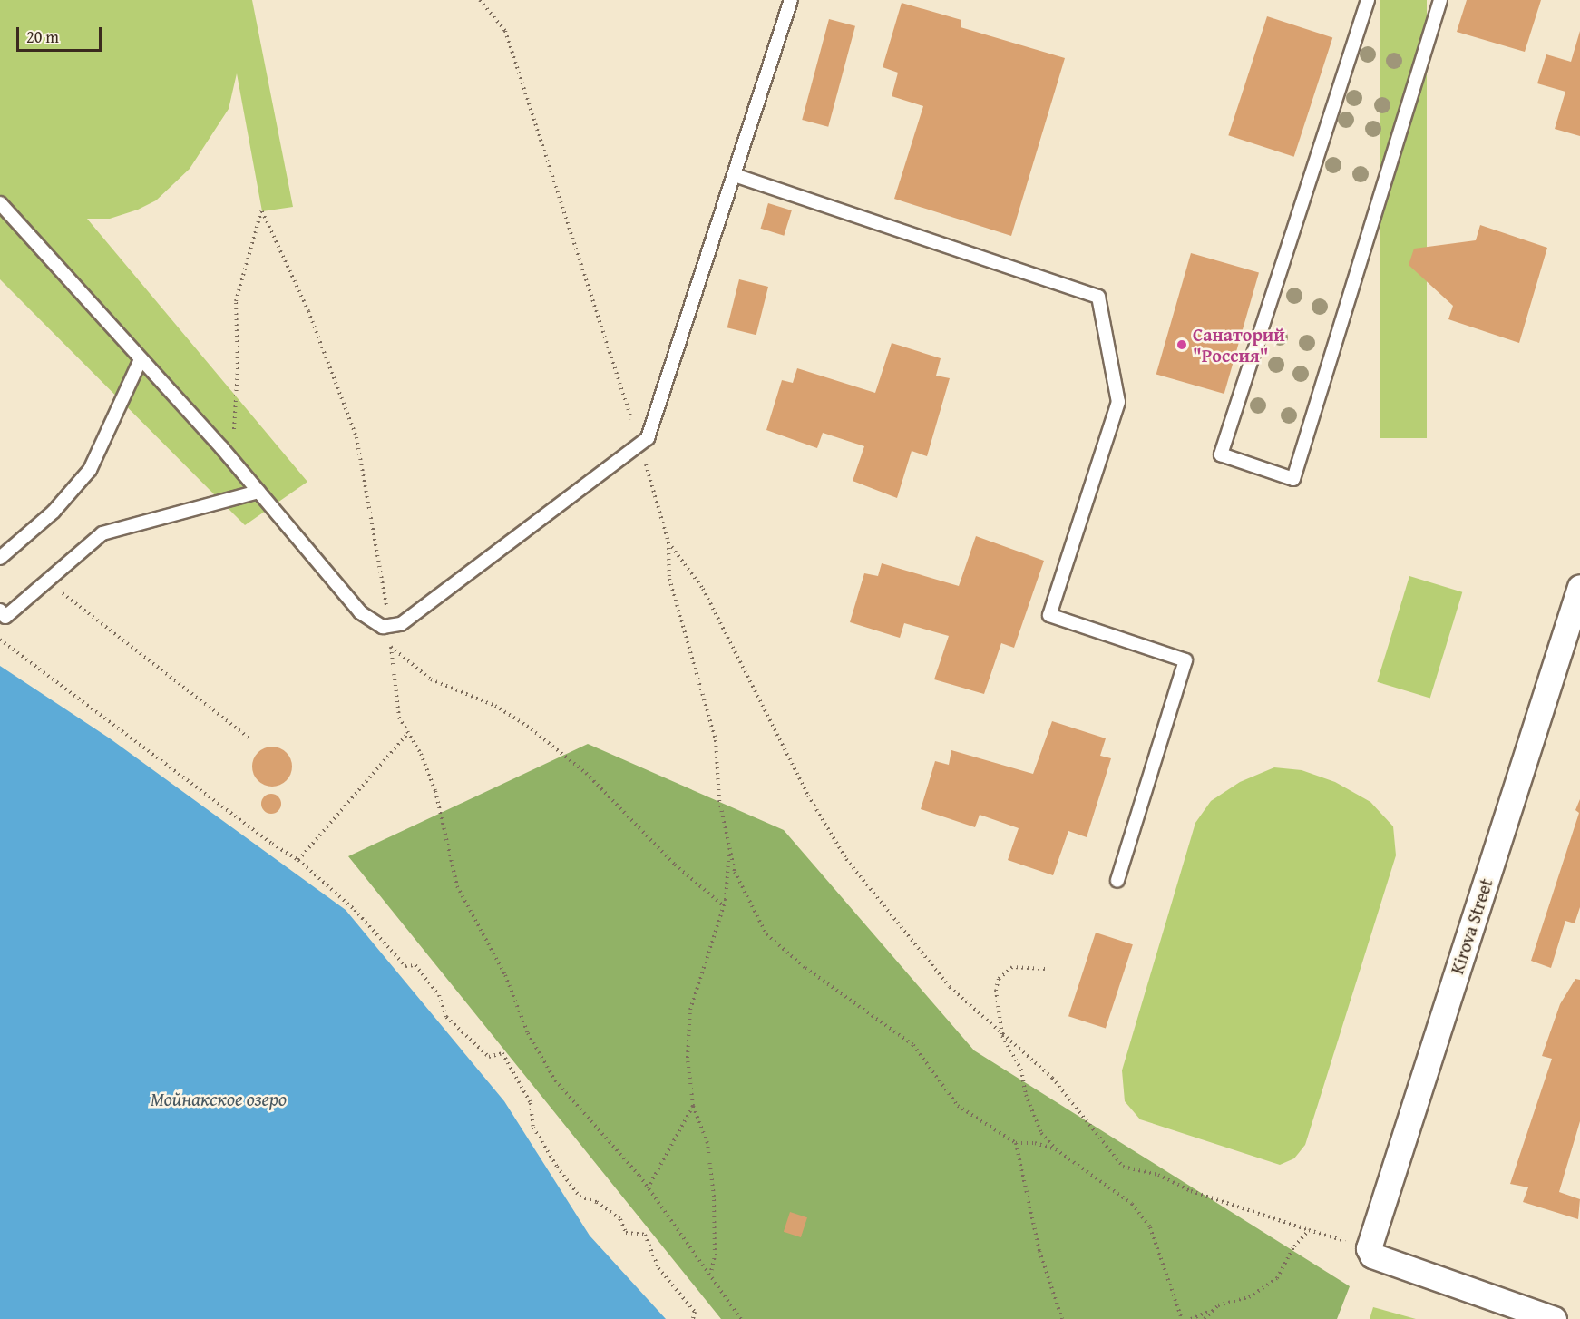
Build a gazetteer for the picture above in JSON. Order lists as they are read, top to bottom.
{
  "streets": {
    "street": ["Kirova Street"]
  },
  "water": ["Мойнакское озеро"],
  "places": ["Санаторий \"Россия\""],
  "scale_bar": "20 m"
}
